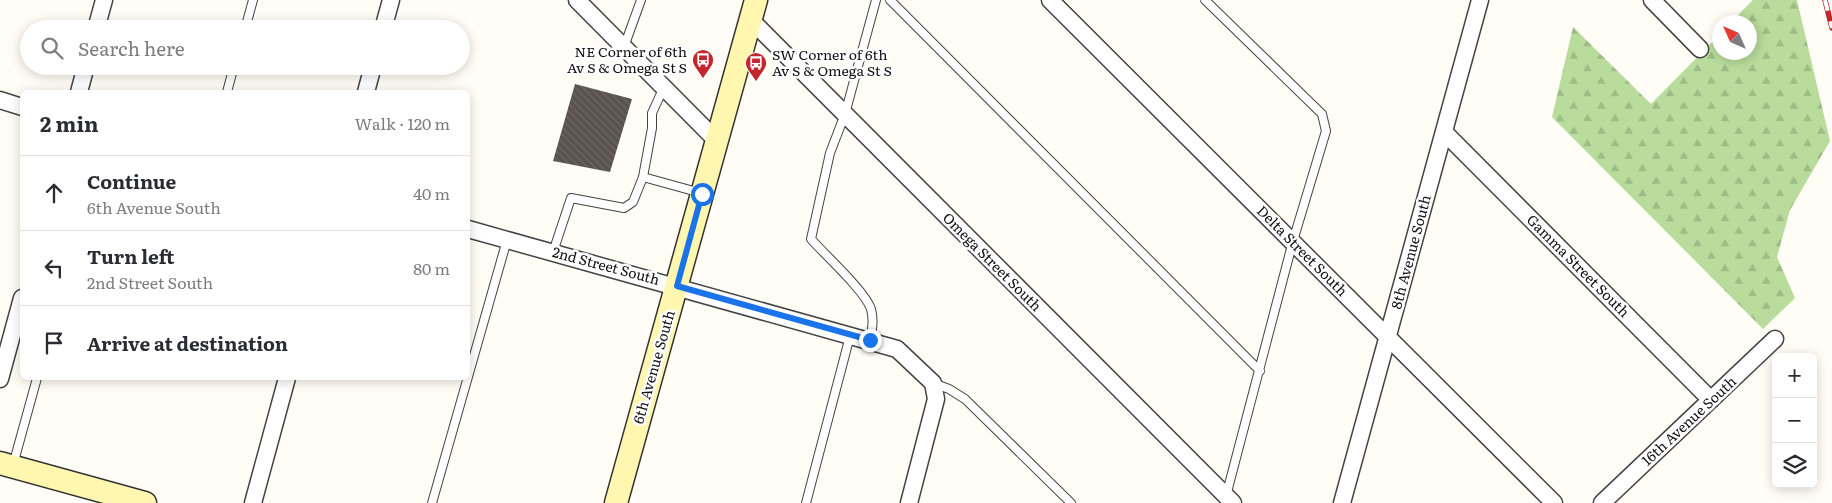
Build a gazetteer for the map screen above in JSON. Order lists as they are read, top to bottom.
{
  "streets": {
    "main road": ["6th Avenue South"],
    "street": [
      "Delta Street South",
      "8th Avenue South",
      "Omega Street South",
      "2nd Street South",
      "Gamma Street South",
      "16th Avenue South"
    ]
  },
  "crossings": [
    ["Delta Street South", "8th Avenue South"],
    ["8th Avenue South", "Gamma Street South"],
    ["Omega Street South", "6th Avenue South"],
    ["2nd Street South", "6th Avenue South"],
    ["Gamma Street South", "16th Avenue South"]
  ],
  "places": {
    "bus stop": ["NE Corner of 6th Av S & Omega St S", "SW Corner of 6th Av S & Omega St S"]
  },
  "north": "top left",
  "page": {
    "search": "Search here",
    "heading": ["2 min", "Walk · 120 m"],
    "list": [
      ["Continue", "6th Avenue South", "40 m"],
      ["Turn left", "2nd Street South", "80 m"],
      "Arrive at destination"
    ],
    "map_buttons": ["+", "−"]
  }
}
